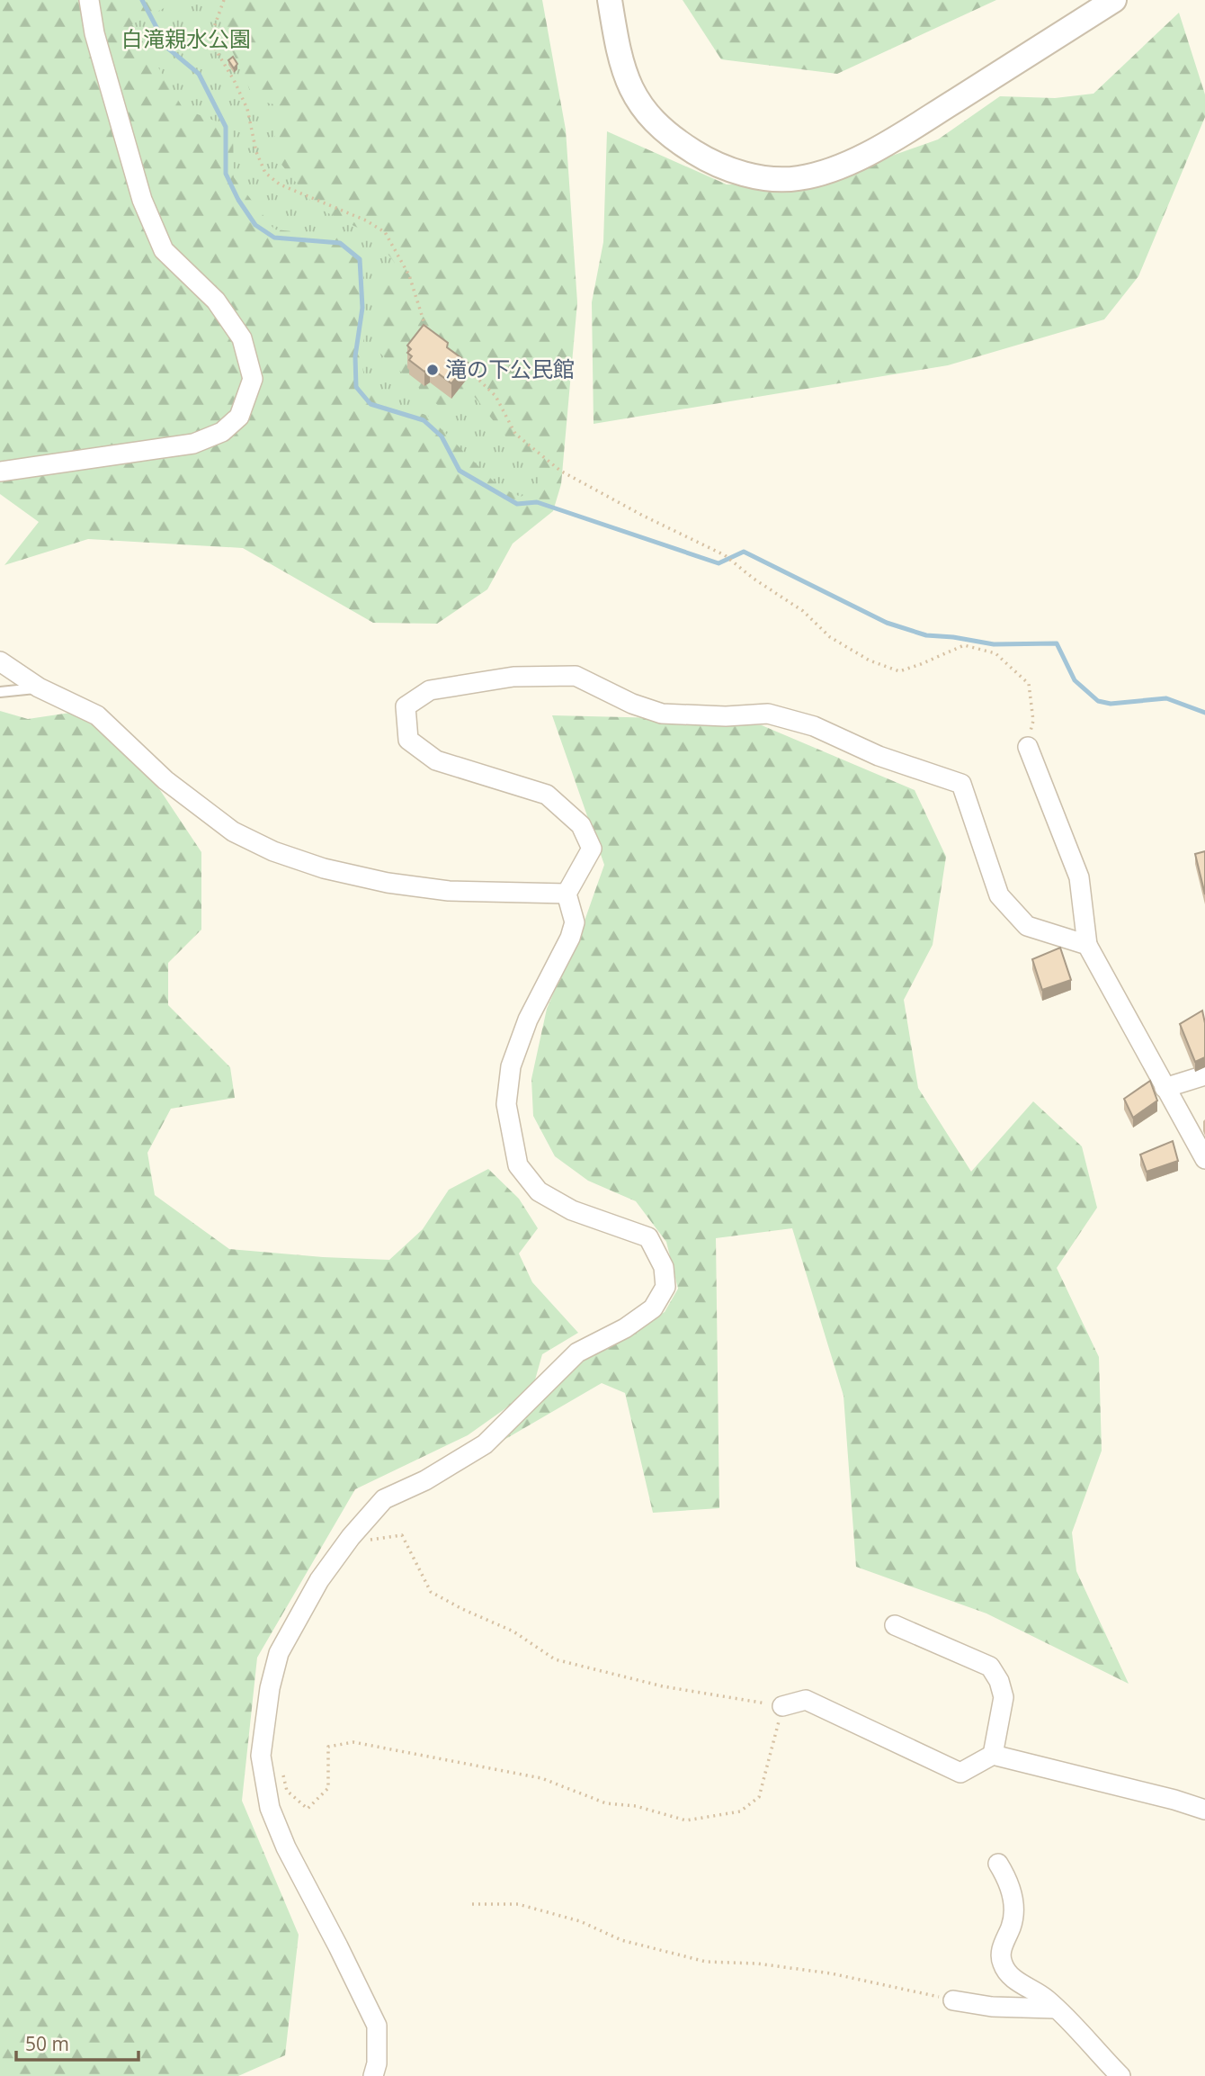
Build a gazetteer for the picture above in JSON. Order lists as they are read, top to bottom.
{
  "parks": ["白滝親水公園"],
  "places": ["滝の下公民館"],
  "scale_bar": "50 m"
}
